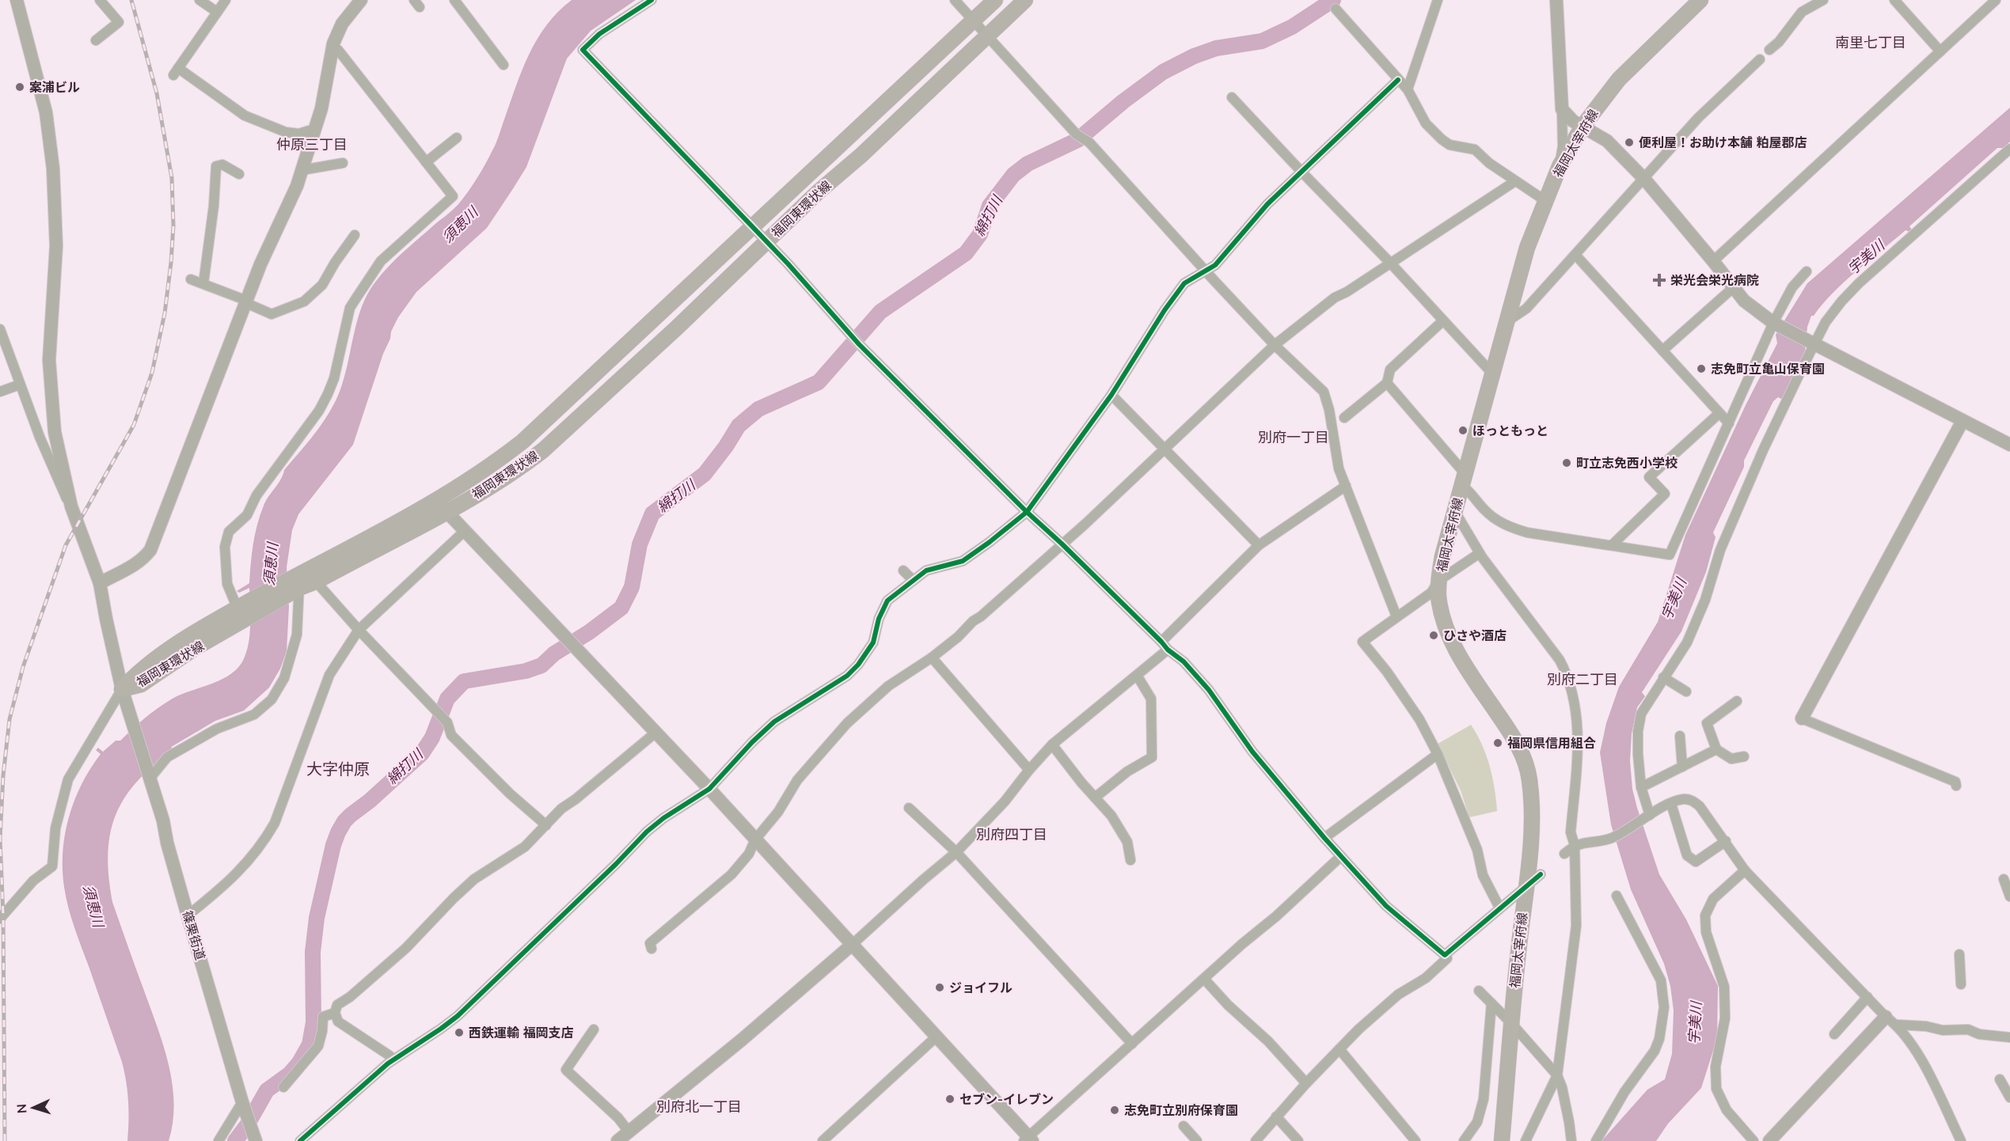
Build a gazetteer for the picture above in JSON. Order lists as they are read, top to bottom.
{
  "streets": {
    "main road": ["福岡太宰府線", "福岡東環状線"],
    "street": ["篠栗街道"]
  },
  "crossings": [
    ["福岡東環状線", "篠栗街道"]
  ],
  "districts": [
    "南里七丁目",
    "仲原三丁目",
    "別府一丁目",
    "別府二丁目",
    "大字仲原",
    "別府四丁目",
    "別府北一丁目"
  ],
  "water": ["綿打川", "須恵川", "宇美川"],
  "places": {
    "other": [
      "案浦ビル",
      "便利屋！お助け本舗 粕屋郡店",
      "志免町立亀山保育園",
      "ほっともっと",
      "町立志免西小学校",
      "ひさや酒店",
      "福岡県信用組合",
      "ジョイフル",
      "西鉄運輸 福岡支店",
      "セブン-イレブン",
      "志免町立別府保育園"
    ],
    "health": ["栄光会栄光病院"]
  },
  "north": "left"
}
